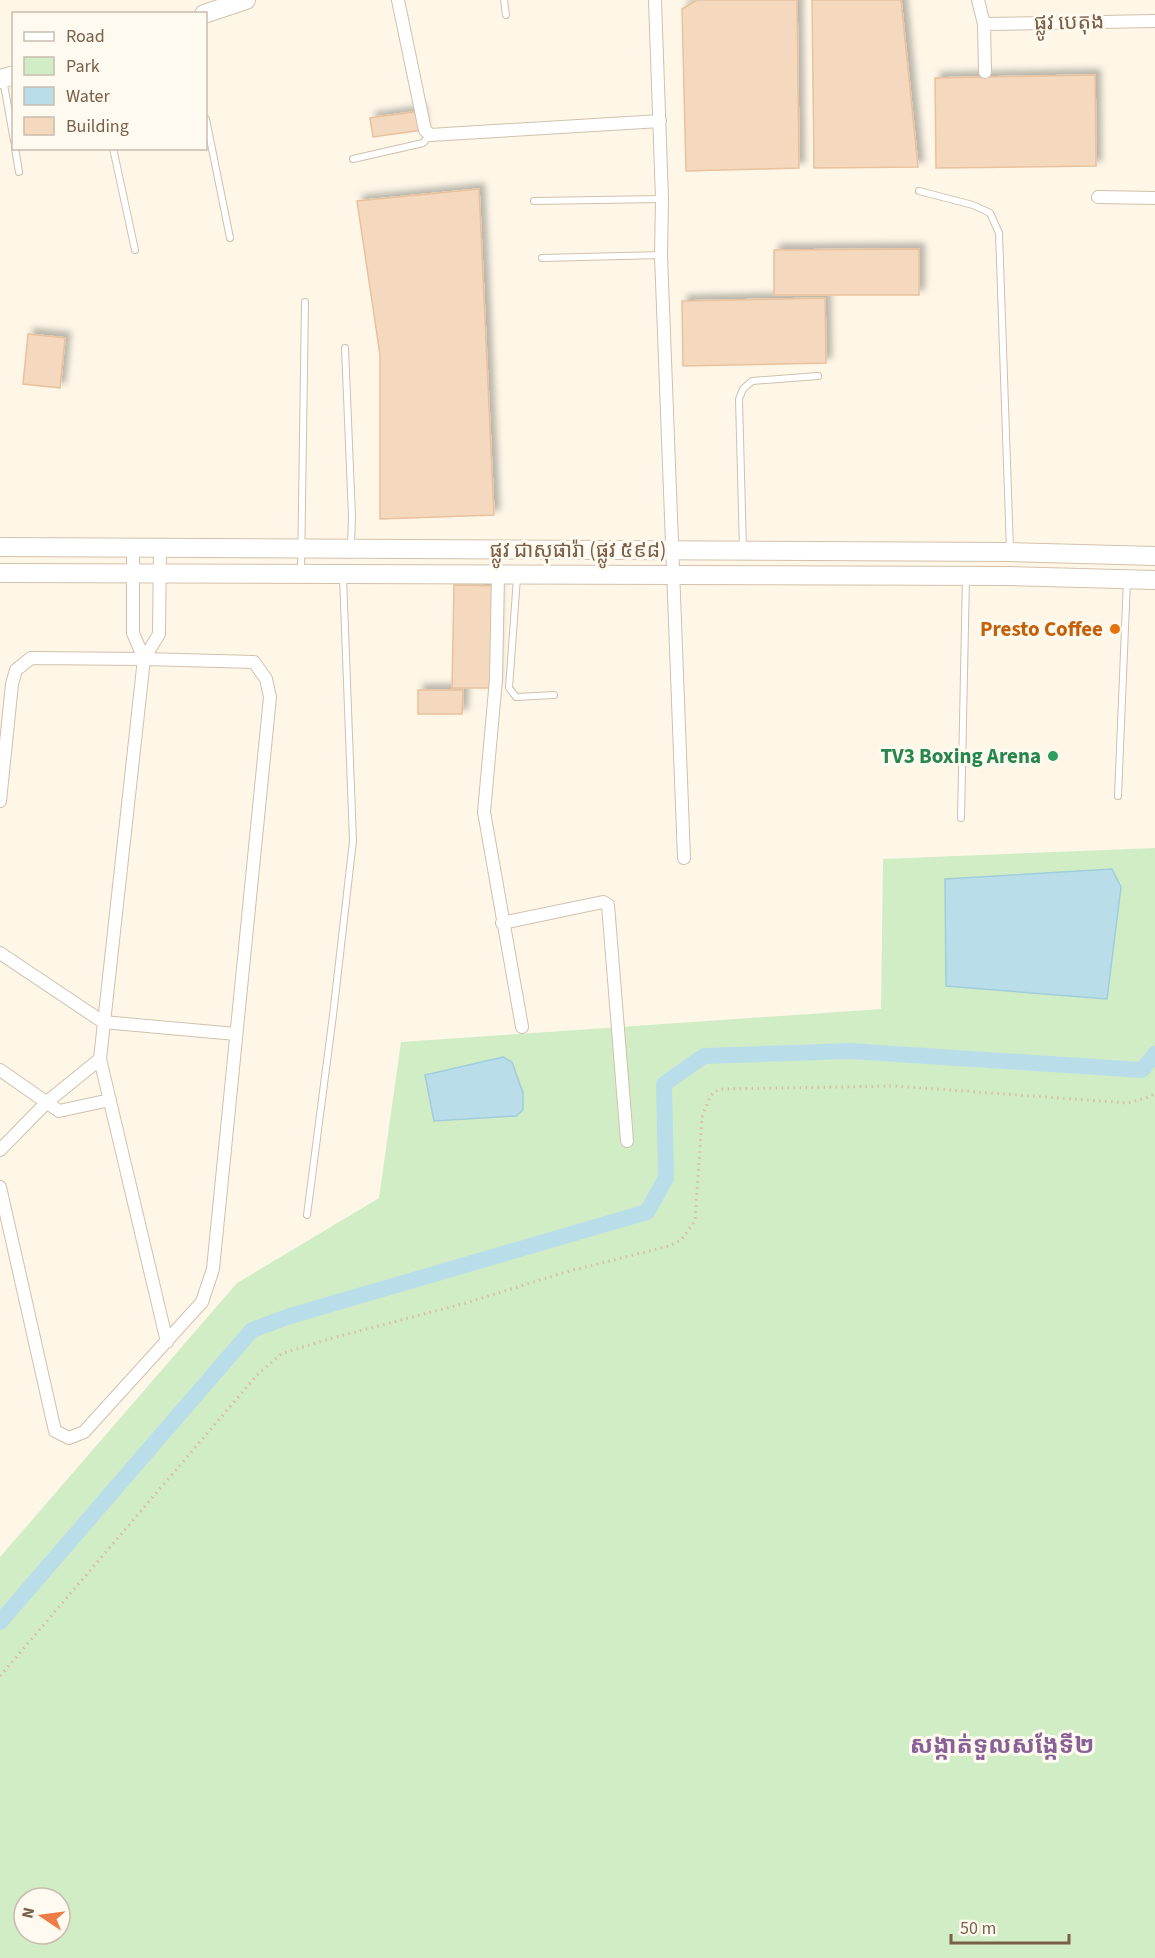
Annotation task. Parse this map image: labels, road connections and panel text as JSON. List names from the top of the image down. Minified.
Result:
{"streets":{"main road":["ផ្លូវ ជាសុផារ៉ា (ផ្លូវ ៥៩៨)"],"street":["ផ្លូវ បេតុង"]},"districts":["សង្កាត់ទួលសង្កែទី២"],"places":["Presto Coffee","TV3 Boxing Arena"],"legend":["Road","Park","Water","Building"],"scale_bar":"50 m","north":"left"}
